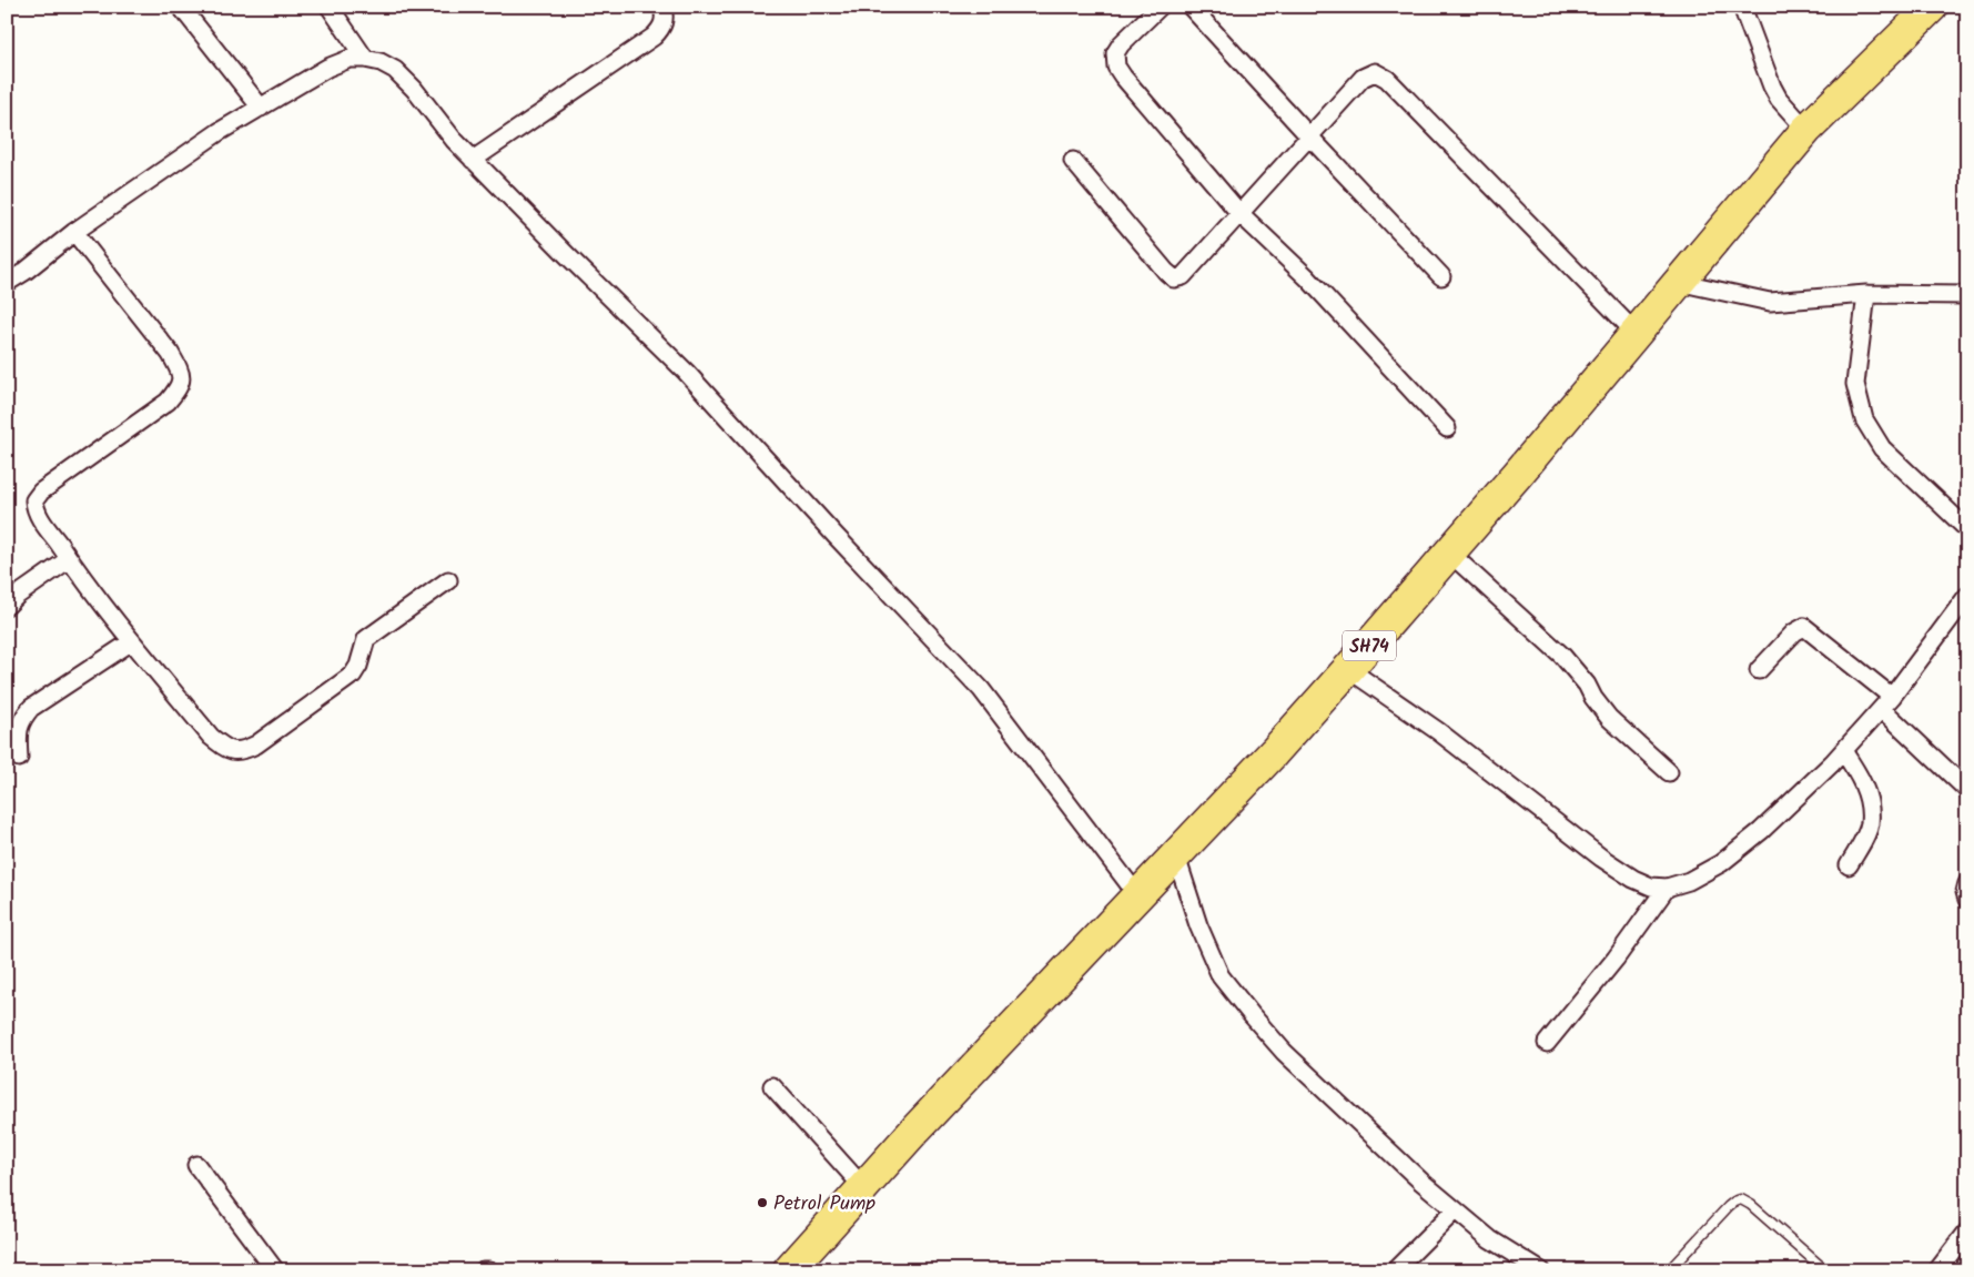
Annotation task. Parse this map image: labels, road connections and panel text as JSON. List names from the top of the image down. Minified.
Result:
{"streets":{"highway":["SH74"]},"places":["Petrol Pump"]}
